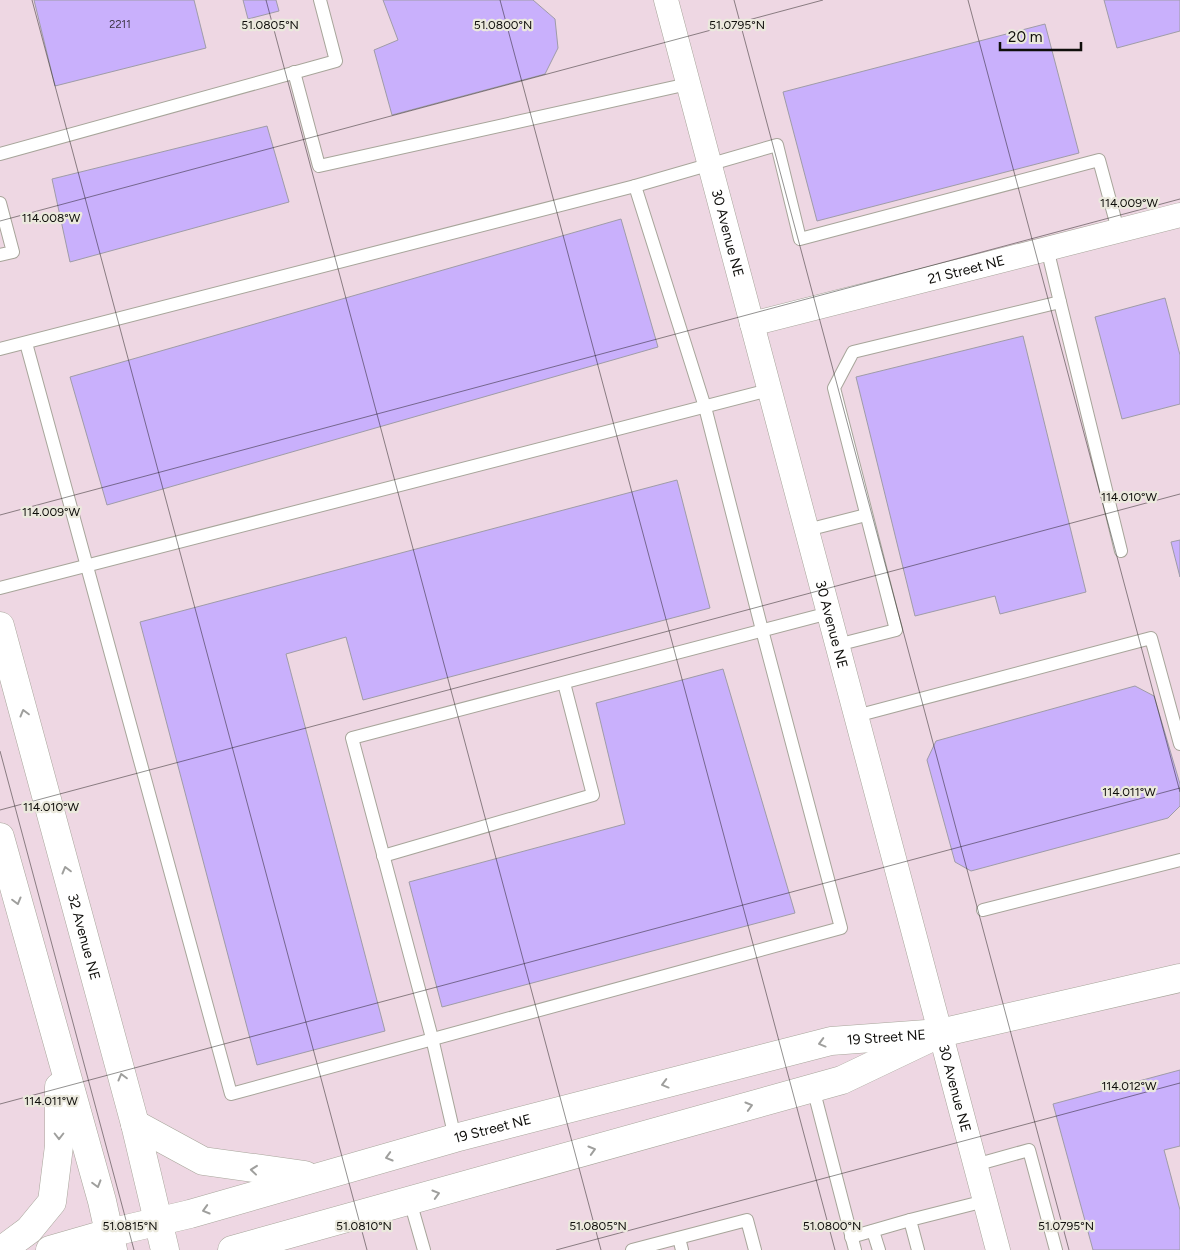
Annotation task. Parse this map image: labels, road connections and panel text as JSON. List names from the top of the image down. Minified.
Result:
{"streets":{"street":["30 Avenue NE","21 Street NE","32 Avenue NE","19 Street NE"]},"crossings":[["30 Avenue NE","21 Street NE"],["30 Avenue NE","19 Street NE"],["32 Avenue NE","19 Street NE"]],"house_numbers":["2211"],"scale_bar":"20 m","coordinates":["51.0805°N","51.0800°N","51.0795°N","114.009°W","114.008°W","114.010°W","114.011°W","114.012°W","51.0815°N","51.0810°N"]}
